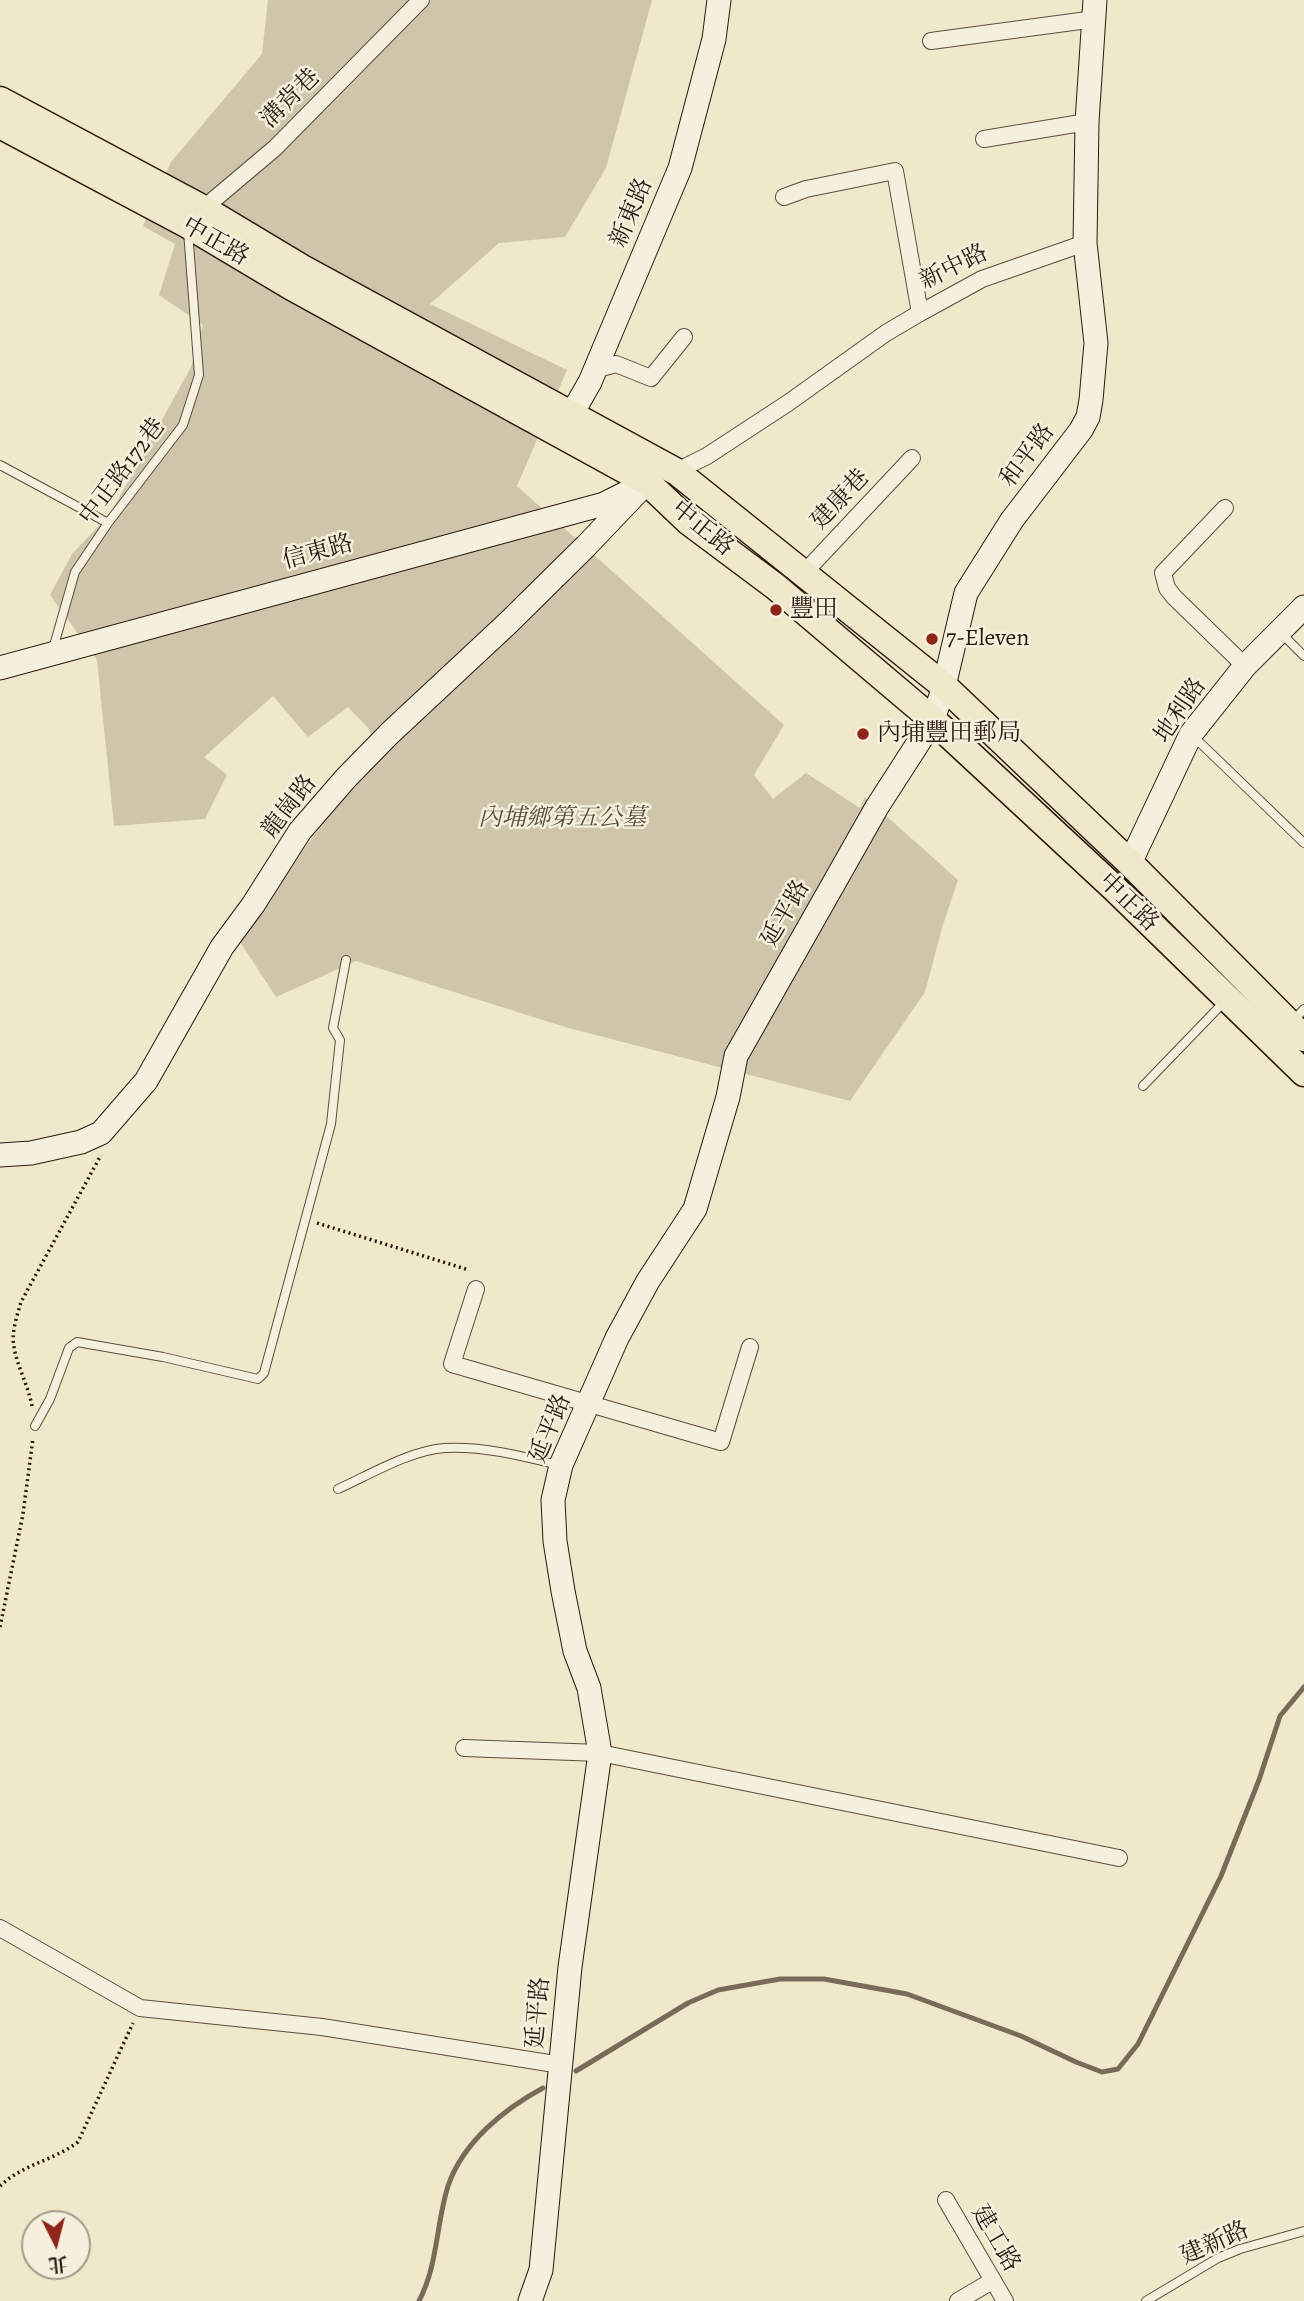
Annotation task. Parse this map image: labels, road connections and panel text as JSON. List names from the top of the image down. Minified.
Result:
{"streets":{"main road":["中正路"],"street":["溝背巷","新東路","新中路","和平路","建康巷","信東路","地利路","龍崗路","延平路","建工路"],"lane":["中正路172巷","建新路"]},"crossings":[["溝背巷","中正路"],["溝背巷","中正路172巷"],["新東路","中正路"],["中正路","新中路"],["中正路","和平路"],["中正路","中正路172巷"],["中正路","建康巷"],["中正路","信東路"],["中正路","地利路"],["中正路","龍崗路"],["中正路","延平路"],["新中路","和平路"],["新中路","信東路"],["新中路","龍崗路"],["和平路","延平路"],["中正路172巷","信東路"],["信東路","龍崗路"]],"parks":["內埔鄉第五公墓"],"places":["豐田","7-Eleven","內埔豐田郵局"],"north":"bottom"}
